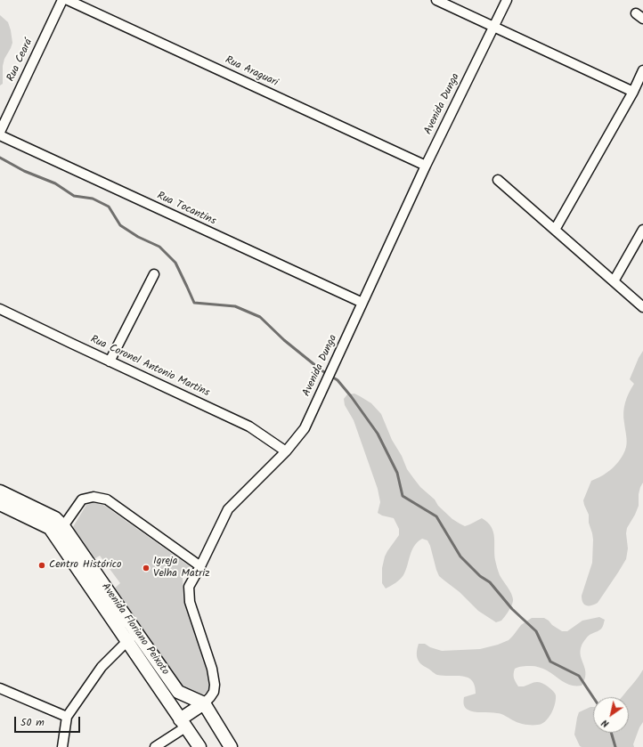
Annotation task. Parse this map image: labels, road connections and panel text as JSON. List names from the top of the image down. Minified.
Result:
{"streets":{"street":["Rua Ceará","Rua Araguari","Avenida Dunga","Rua Tocantins","Rua Coronel Antonio Martins","Avenida Floriano Peixoto"]},"crossings":[["Rua Araguari","Avenida Dunga"],["Avenida Dunga","Rua Tocantins"],["Avenida Dunga","Rua Coronel Antonio Martins"],["Avenida Dunga","Avenida Floriano Peixoto"]],"places":["Centro Histórico","Igreja Velha Matriz"],"scale_bar":"50 m","north":"bottom left"}
